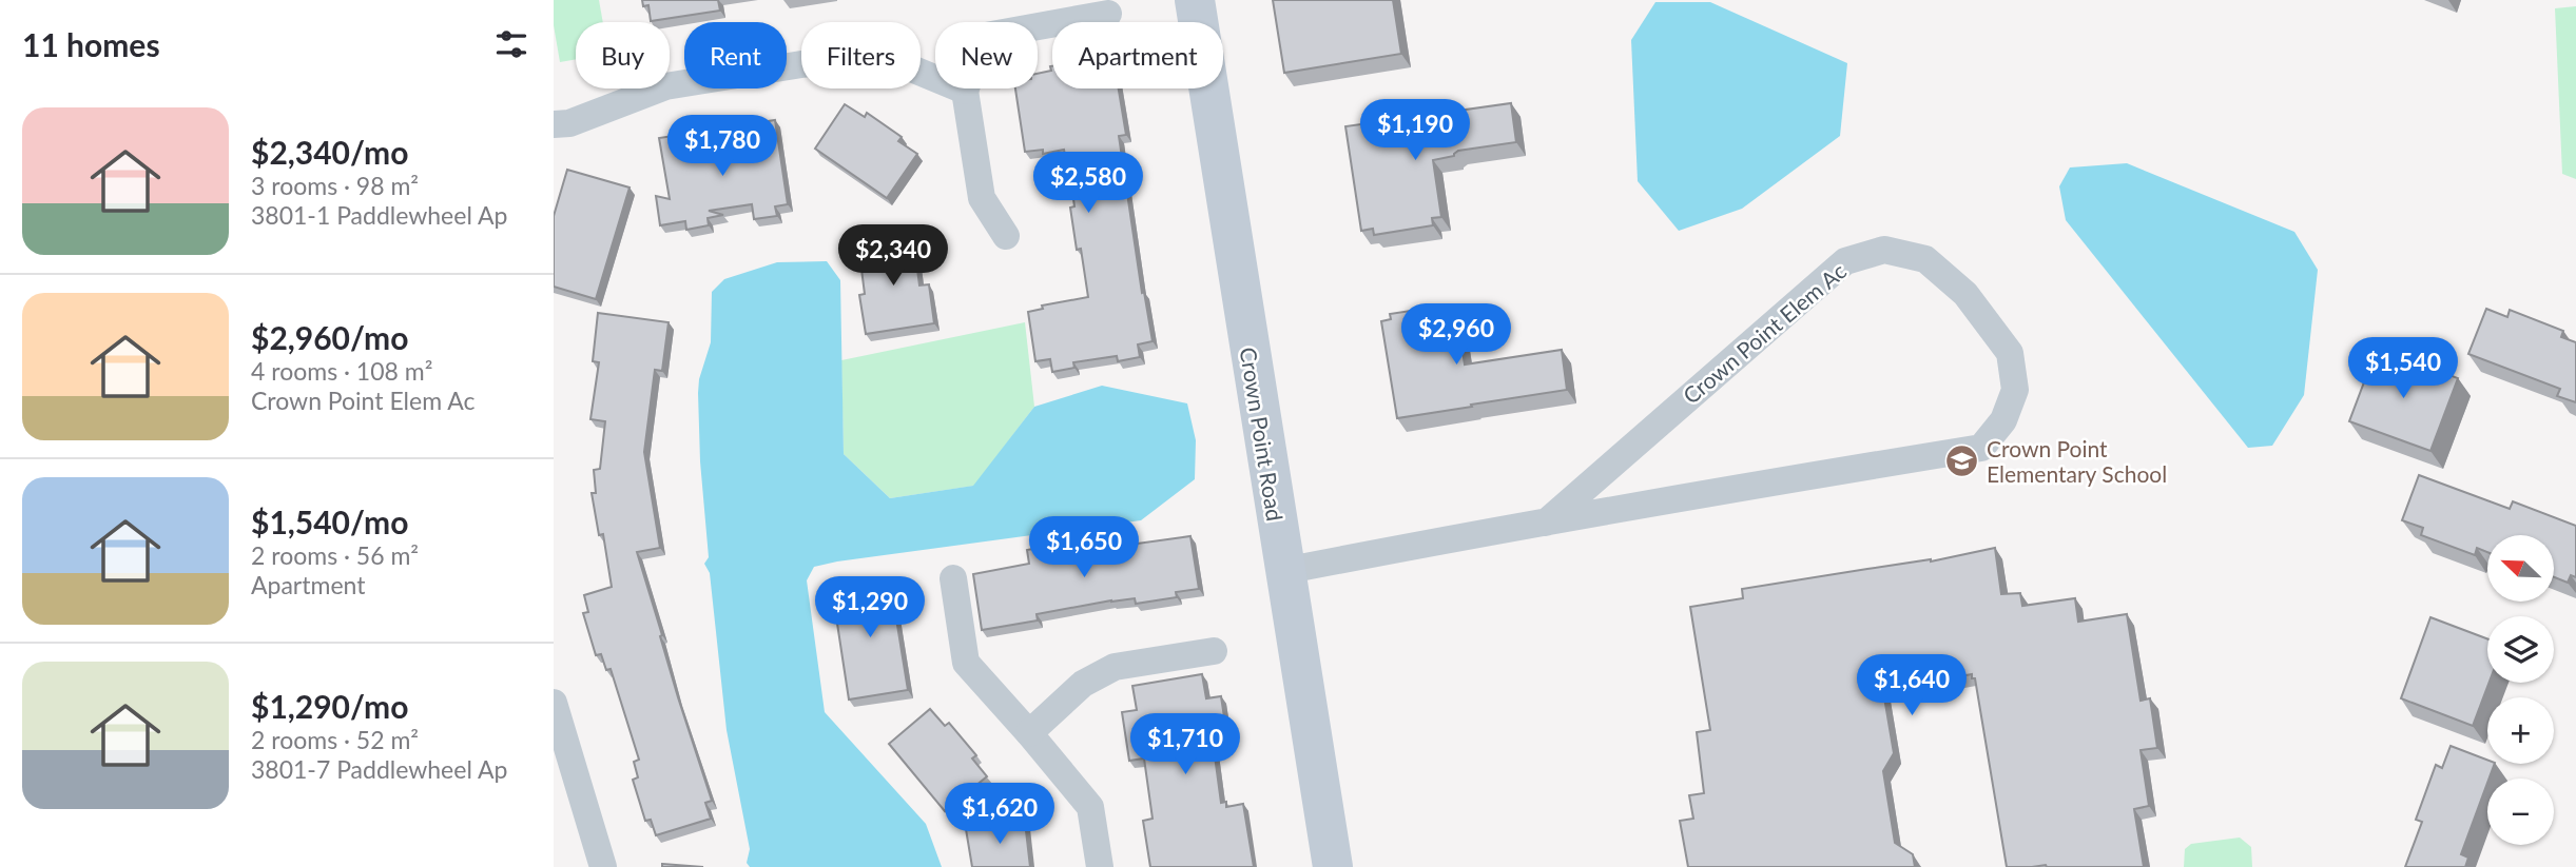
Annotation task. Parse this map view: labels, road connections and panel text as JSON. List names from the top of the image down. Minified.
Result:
{"streets":{"street":["Crown Point Elem Ac","Crown Point Road"]},"crossings":[["Crown Point Elem Ac","Crown Point Road"]],"places":{"school or university":["Crown Point Elementary School"]},"north":"top left","page":{"heading":"11 homes","chip":["Buy","Rent","Filters","New","Apartment"],"list":[{"name":"$2,340/mo","note":"3 rooms · 98 m² · 3801-1 Paddlewheel Ap"},{"name":"$2,960/mo","note":"4 rooms · 108 m² · Crown Point Elem Ac"},{"name":"$1,540/mo","note":"2 rooms · 56 m² · Apartment"},{"name":"$1,290/mo","note":"2 rooms · 52 m² · 3801-7 Paddlewheel Ap"}],"price":["$1,190","$1,780","$2,580","$2,340","$2,960","$1,540","$1,650","$1,290","$1,640","$1,710","$1,620"],"map_buttons":["+","−"]}}
